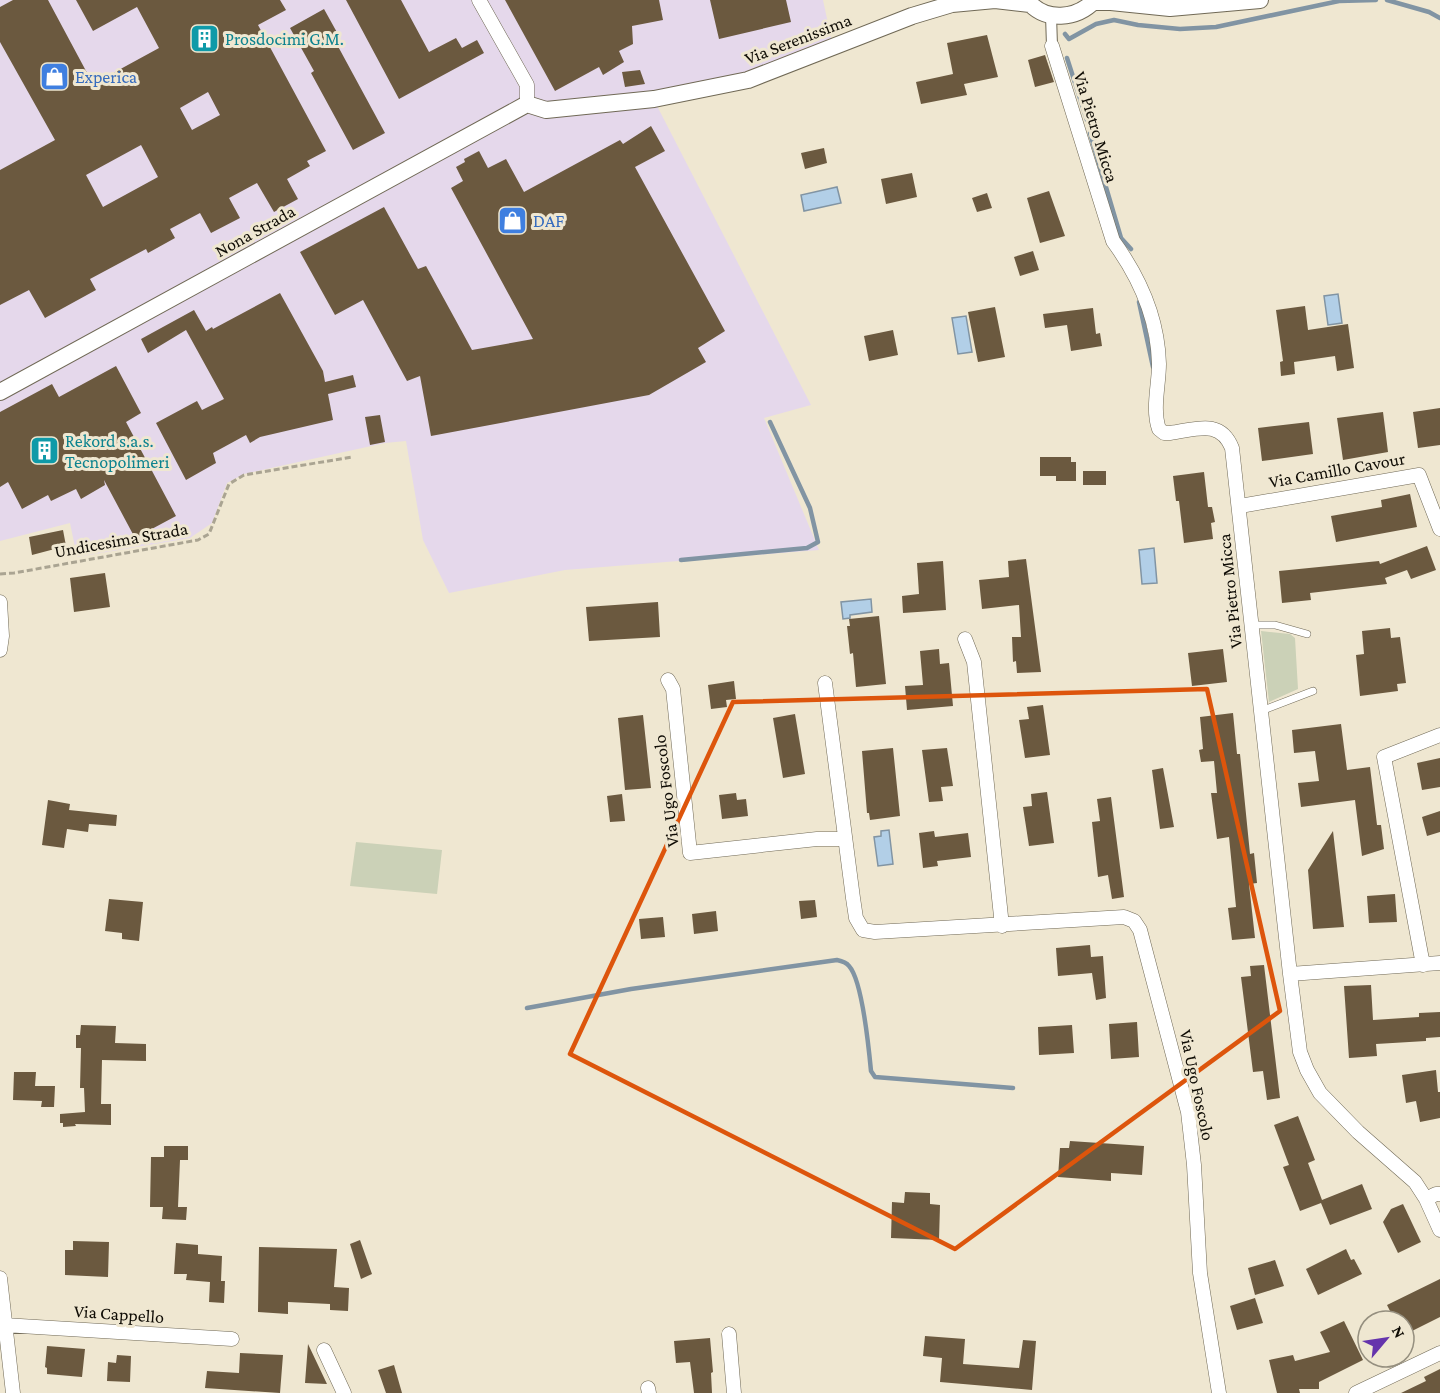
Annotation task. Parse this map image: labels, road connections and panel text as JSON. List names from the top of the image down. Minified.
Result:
{"streets":{"street":["Via Serenissima","Via Pietro Micca","Nona Strada","Via Camillo Cavour","Via Ugo Foscolo","Via Cappello"],"path":["Undicesima Strada"]},"crossings":[["Via Serenissima","Via Pietro Micca"],["Via Serenissima","Nona Strada"],["Via Pietro Micca","Via Camillo Cavour"]],"places":{"building":["Prosdocimi G.M.","Rekord s.a.s. Tecnopolimeri"],"shop":["Experica","DAF"]},"north":"top right"}
